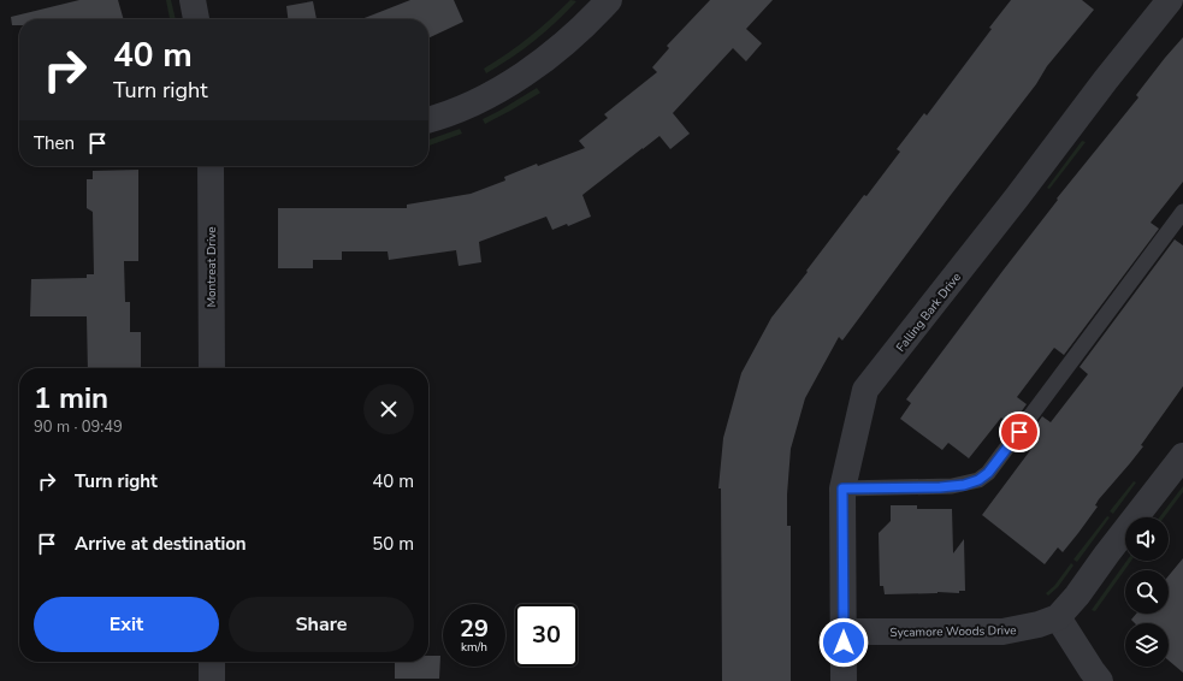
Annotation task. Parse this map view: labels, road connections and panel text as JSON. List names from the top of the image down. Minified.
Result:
{"streets":{"street":["Montreat Drive","Falling Bark Drive","Sycamore Woods Drive"]},"crossings":[["Falling Bark Drive","Sycamore Woods Drive"]],"page":{"turn":["40 m","Turn right"],"then":"Then","heading":["1 min","90 m · 09:49"],"list":[{"name":"Turn right","value":"40 m"},{"name":"Arrive at destination","value":"50 m"}],"buttons":["Exit","Share"],"speed":"29 km/h","limit":"30"}}
